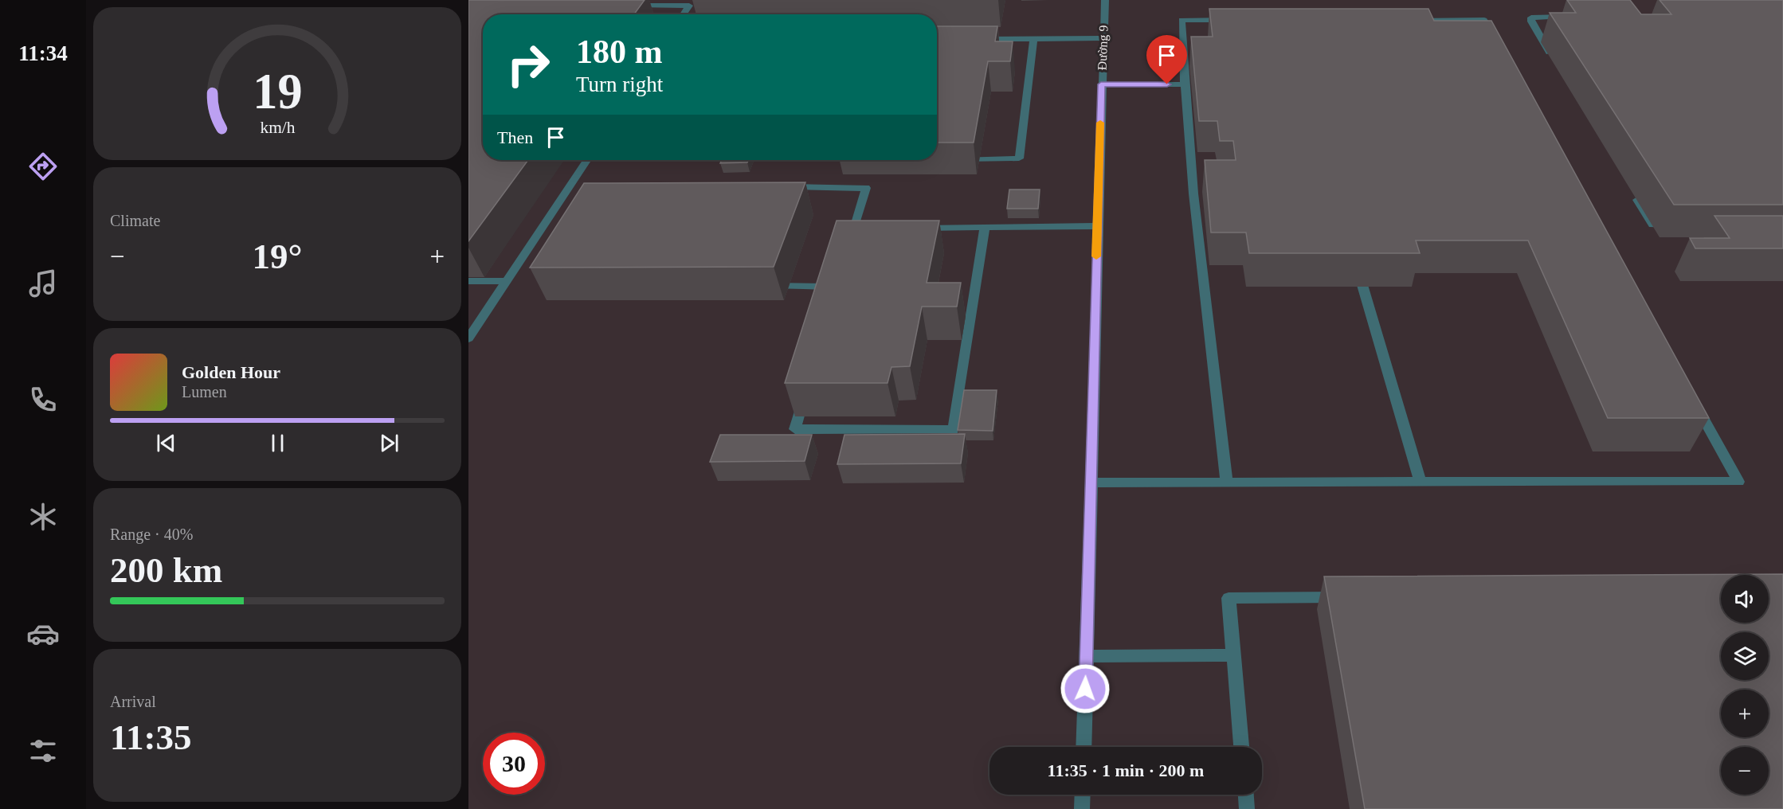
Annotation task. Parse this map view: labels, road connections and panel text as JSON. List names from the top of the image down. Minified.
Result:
{"streets":{"street":["Đường 9"]},"page":{"tabs":"11:34","turn":["180 m","Turn right"],"then":"Then","tile":["Climate",["Range · 40%","200 km"],["Arrival","11:35"]],"heat":["−","19°","+"],"song":["Golden Hour","Lumen"],"map_buttons":["+","−"],"limit":"30","trip":"11:35 · 1 min · 200 m","gauge":["19","km/h"]}}
